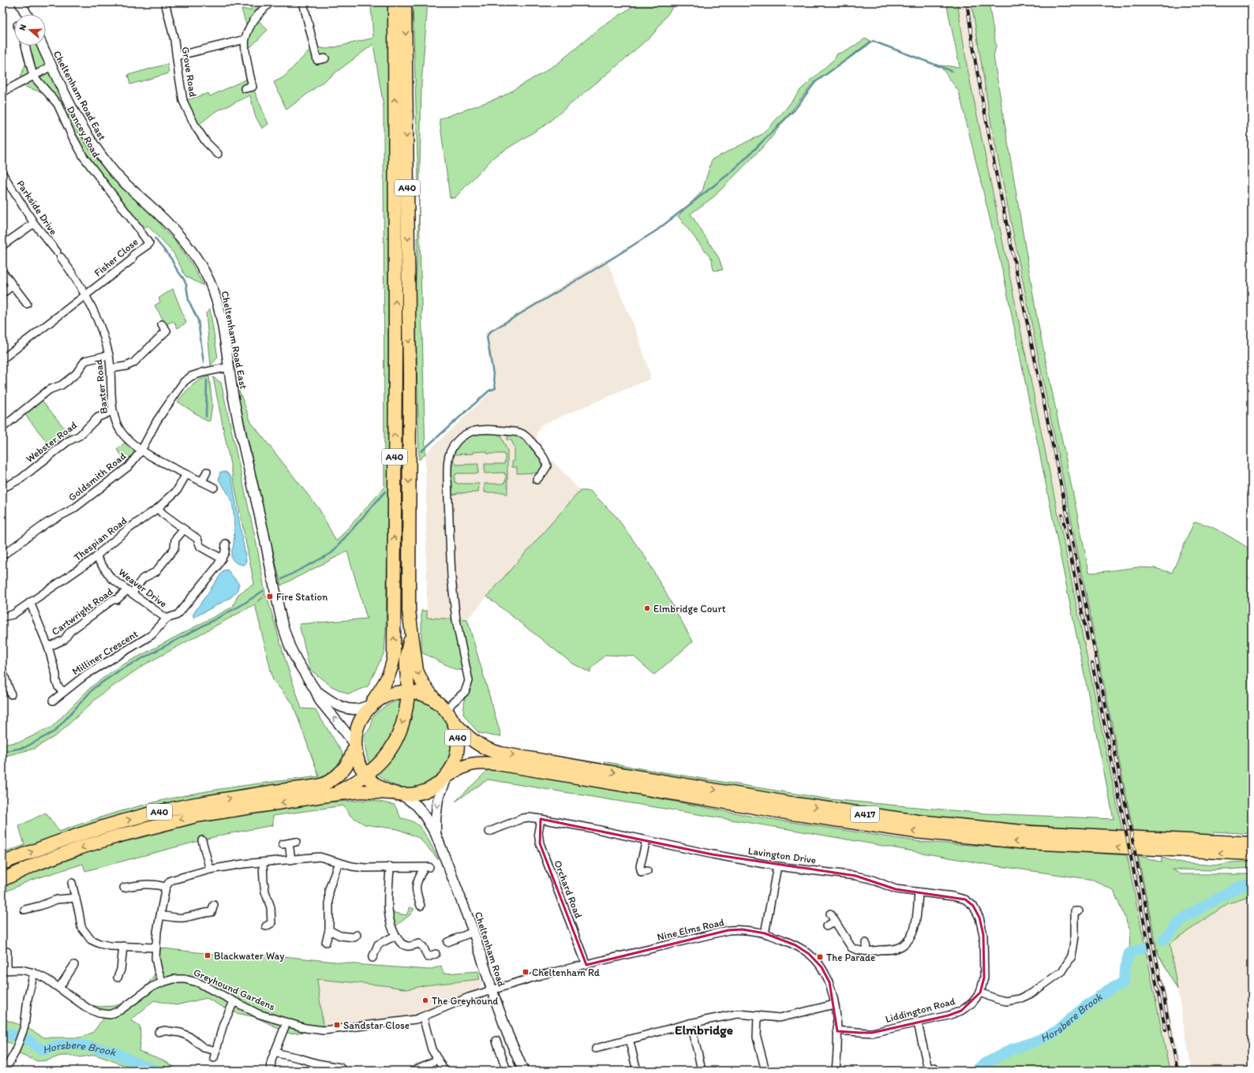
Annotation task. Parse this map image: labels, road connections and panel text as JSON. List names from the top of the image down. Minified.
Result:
{"streets":{"highway":["A40","A417"],"main road":["Cheltenham Road East","Cheltenham Road"],"street":["Grove Road","Dancey Road","Parkside Drive","Fisher Close","Baxter Road","Webster Road","Goldsmith Road","Thespian Road","Weaver Drive","Cartwright Road","Milliner Crescent","Lavington Drive","Orchard Road","Nine Elms Road","Greyhound Gardens","Liddington Road"]},"crossings":[["Cheltenham Road East","A40"],["Cheltenham Road East","Goldsmith Road"],["Dancey Road","Fisher Close"],["A40","A417"],["A40","Cheltenham Road"],["Parkside Drive","Fisher Close"],["Parkside Drive","Baxter Road"],["Fisher Close","Baxter Road"],["Baxter Road","Webster Road"],["Baxter Road","Goldsmith Road"],["Thespian Road","Weaver Drive"],["Thespian Road","Milliner Crescent"],["Weaver Drive","Cartwright Road"],["Weaver Drive","Milliner Crescent"],["Cartwright Road","Milliner Crescent"],["A417","Cheltenham Road"],["Lavington Drive","Orchard Road"],["Lavington Drive","Liddington Road"],["Orchard Road","Nine Elms Road"],["Nine Elms Road","Cheltenham Road"],["Nine Elms Road","Greyhound Gardens"],["Nine Elms Road","Liddington Road"],["Cheltenham Road","Greyhound Gardens"]],"districts":["Elmbridge"],"water":["Horsbere Brook"],"places":{"transit":["Fire Station","Blackwater Way","The Parade","Cheltenham Rd","Sandstar Close"],"other":["Elmbridge Court","The Greyhound"]},"north":"left"}
